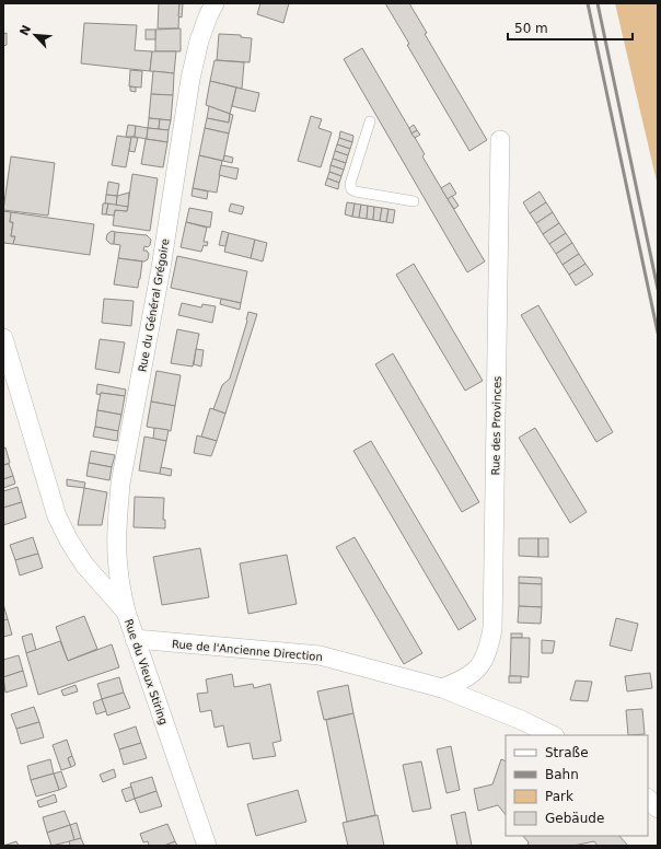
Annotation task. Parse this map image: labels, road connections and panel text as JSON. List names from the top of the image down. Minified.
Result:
{"streets":{"street":["Rue du Général Grégoire","Rue des Provinces","Rue de l'Ancienne Direction","Rue du Vieux Stiring"]},"crossings":[["Rue du Général Grégoire","Rue du Vieux Stiring"],["Rue des Provinces","Rue de l'Ancienne Direction"],["Rue de l'Ancienne Direction","Rue du Vieux Stiring"]],"legend":["Straße","Bahn","Park","Gebäude"],"scale_bar":"50 m","north":"top left"}
